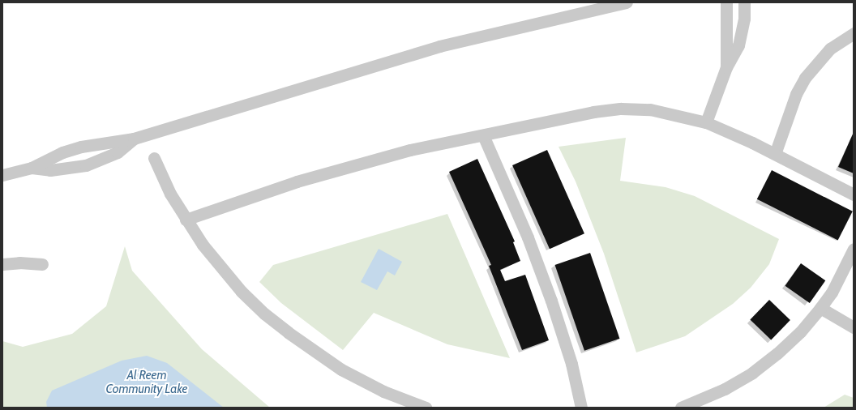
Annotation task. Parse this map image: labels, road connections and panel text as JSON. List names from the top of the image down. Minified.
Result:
{"water":["Al Reem Community Lake"]}
